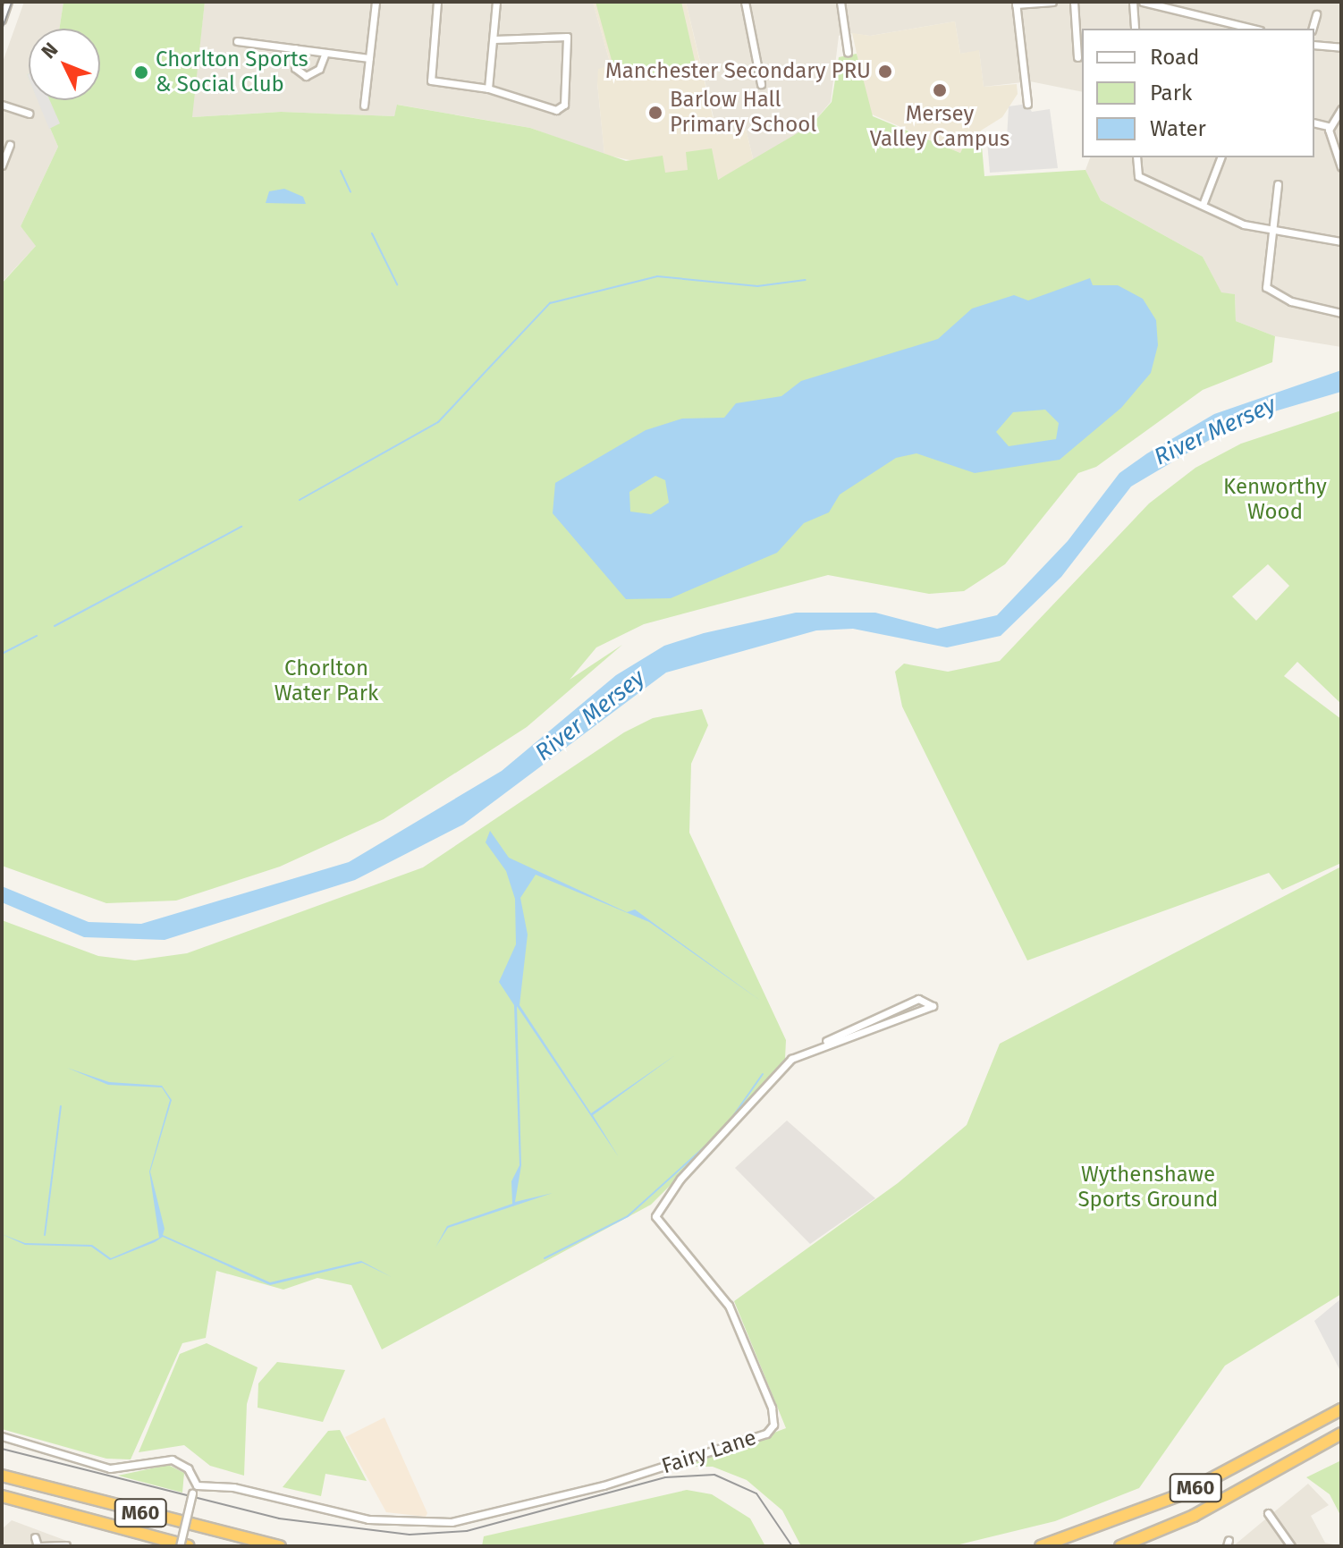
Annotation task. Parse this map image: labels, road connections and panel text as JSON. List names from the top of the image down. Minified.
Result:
{"streets":{"highway":["M60"],"street":["Fairy Lane"]},"water":["River Mersey"],"parks":["Kenworthy Wood","Chorlton Water Park","Wythenshawe Sports Ground"],"places":["Manchester Secondary PRU","Chorlton Sports & Social Club","Mersey Valley Campus","Barlow Hall Primary School"],"legend":["Road","Park","Water"],"north":"top left"}
